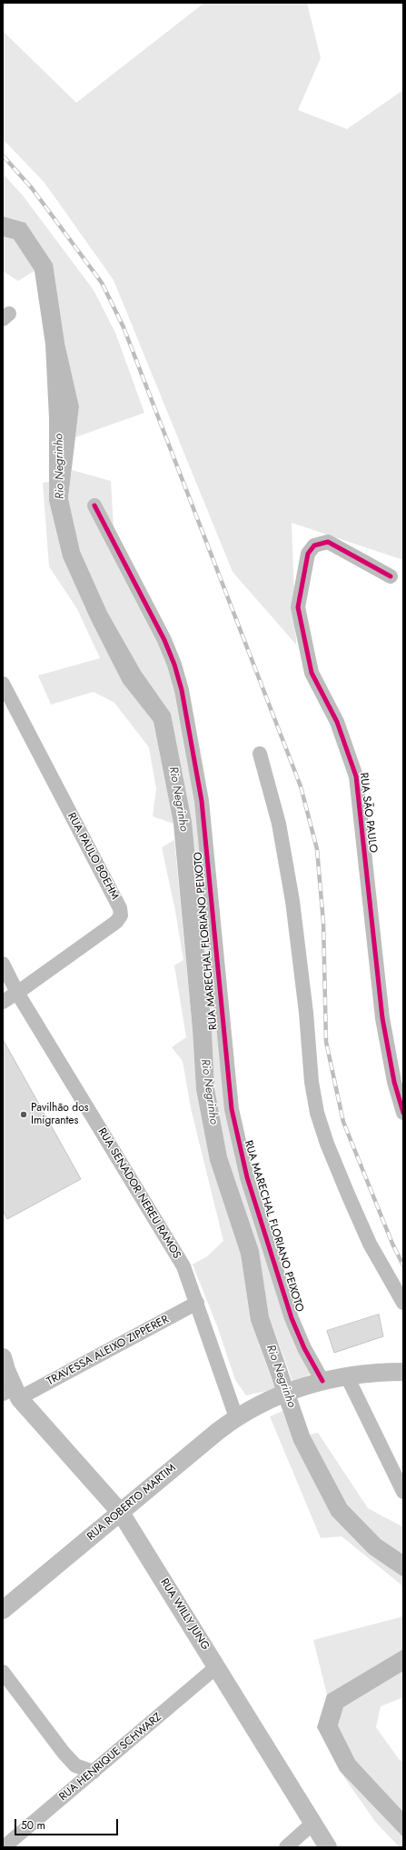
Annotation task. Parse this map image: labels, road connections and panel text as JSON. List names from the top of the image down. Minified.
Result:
{"streets":{"main road":["RUA ROBERTO MARTIM","RUA WILLY JUNG"],"street":["RUA SÃO PAULO","RUA PAULO BOEHM","RUA MARECHAL FLORIANO PEIXOTO","RUA SENADOR NEREU RAMOS","TRAVESSA ALEIXO ZIPPERER","RUA HENRIQUE SCHWARZ"]},"crossings":[["RUA PAULO BOEHM","RUA SENADOR NEREU RAMOS"],["RUA MARECHAL FLORIANO PEIXOTO","RUA ROBERTO MARTIM"],["RUA SENADOR NEREU RAMOS","TRAVESSA ALEIXO ZIPPERER"],["RUA SENADOR NEREU RAMOS","RUA ROBERTO MARTIM"],["TRAVESSA ALEIXO ZIPPERER","RUA WILLY JUNG"],["RUA ROBERTO MARTIM","RUA WILLY JUNG"],["RUA WILLY JUNG","RUA HENRIQUE SCHWARZ"]],"water":["Rio Negrinho"],"places":["Pavilhão dos Imigrantes"],"scale_bar":"50 m"}
